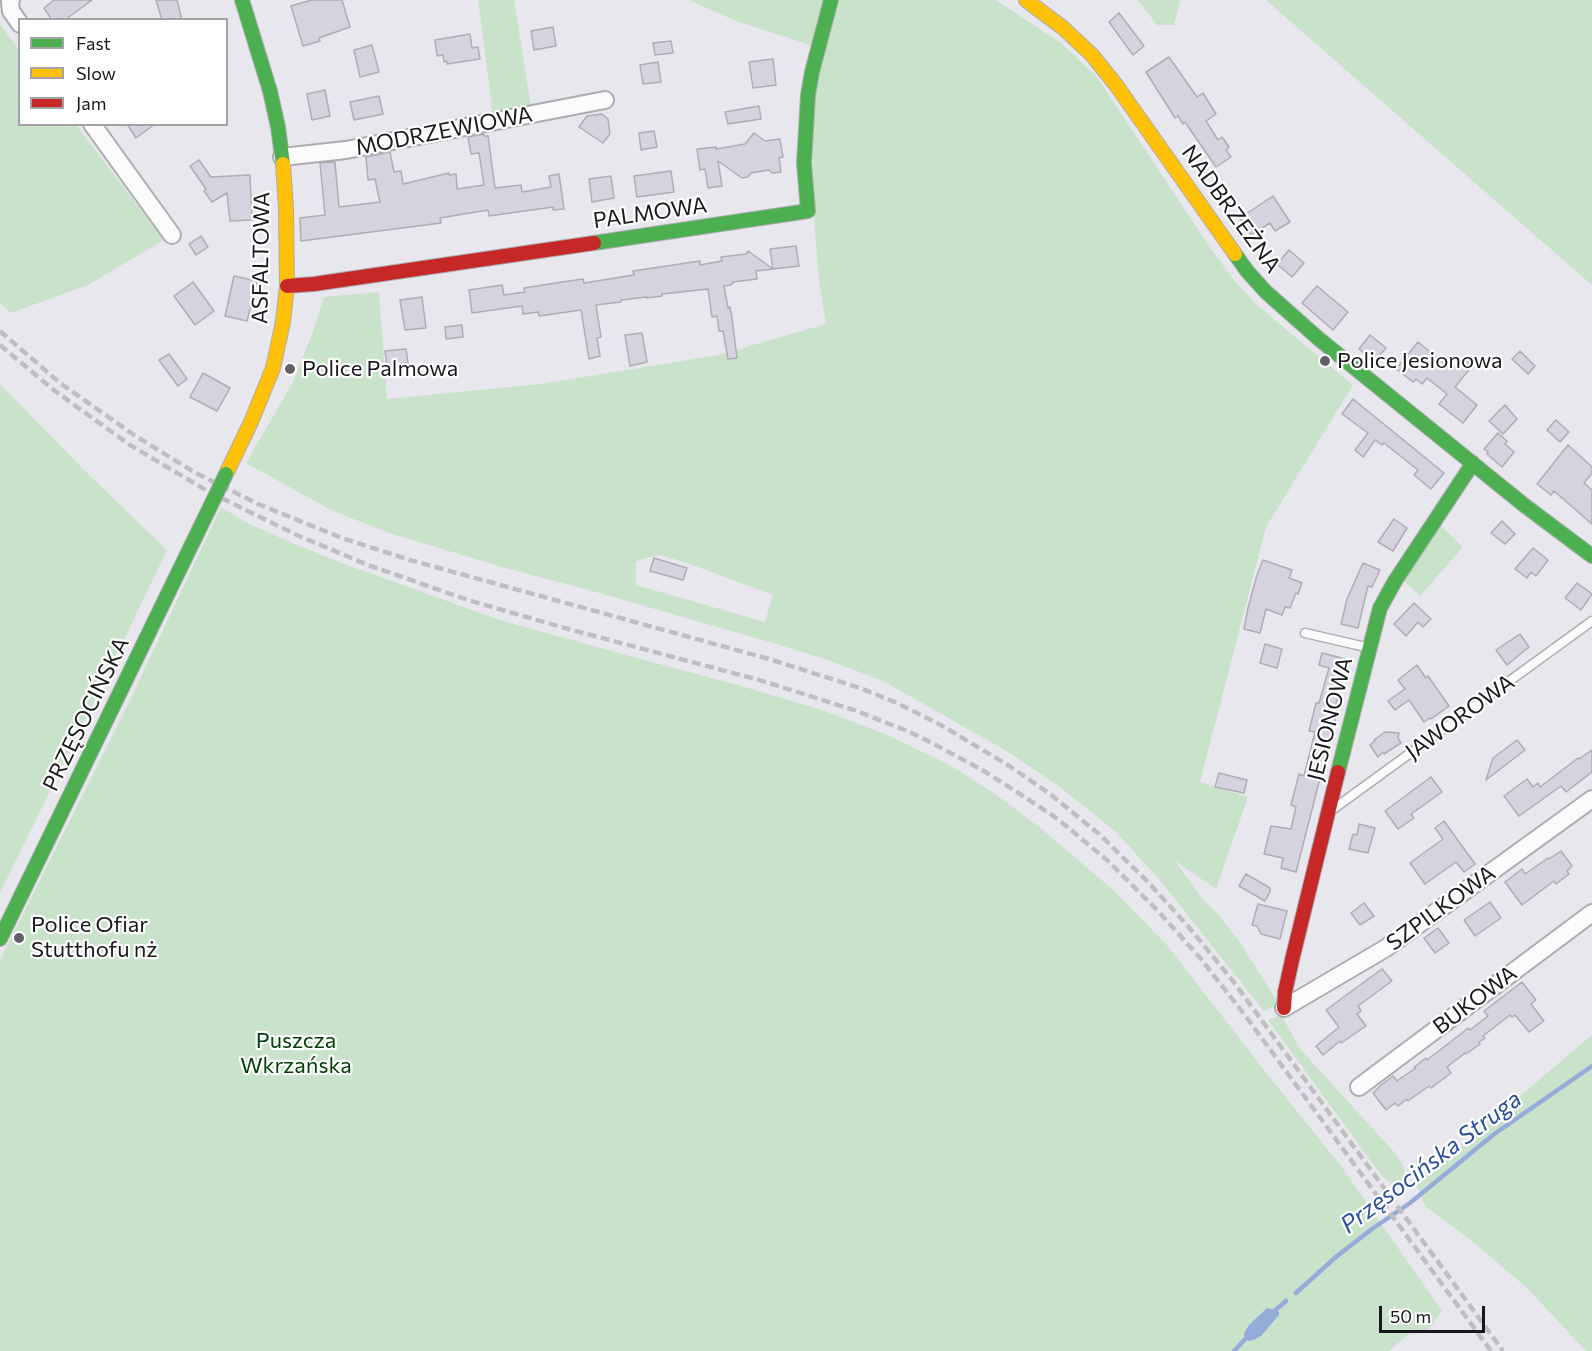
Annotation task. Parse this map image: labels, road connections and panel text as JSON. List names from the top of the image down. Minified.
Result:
{"streets":{"street":["MODRZEWIOWA","NADBRZEŻNA","PALMOWA","ASFALTOWA","PRZĘSOCIŃSKA","JESIONOWA","SZPILKOWA","BUKOWA"],"lane":["JAWOROWA"]},"crossings":[["MODRZEWIOWA","ASFALTOWA"],["NADBRZEŻNA","JESIONOWA"],["PALMOWA","ASFALTOWA"],["ASFALTOWA","PRZĘSOCIŃSKA"],["JAWOROWA","JESIONOWA"],["JESIONOWA","SZPILKOWA"]],"water":["Przęsocińska Struga"],"parks":["Puszcza Wkrzańska"],"places":["Police Jesionowa","Police Palmowa","Police Ofiar Stutthofu nż"],"legend":["Fast","Slow","Jam"],"scale_bar":"50 m"}
